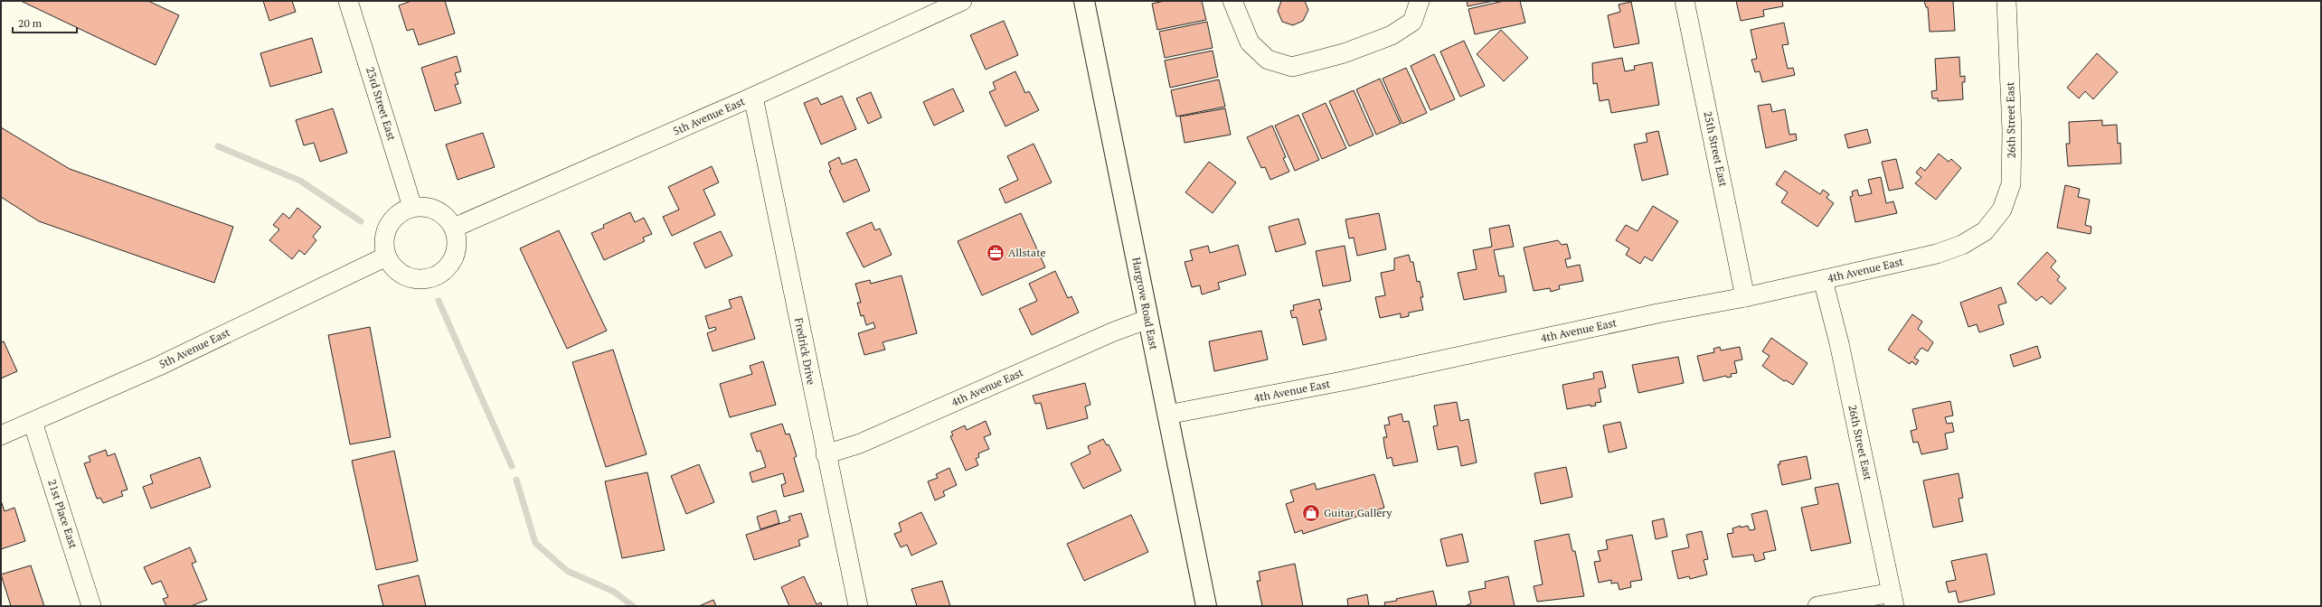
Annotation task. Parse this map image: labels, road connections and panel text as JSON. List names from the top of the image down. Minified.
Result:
{"streets":{"main road":["Hargrove Road East"],"street":["23rd Street East","5th Avenue East","26th Street East","25th Street East","4th Avenue East","Fredrick Drive","21st Place East"]},"crossings":[["23rd Street East","5th Avenue East"],["5th Avenue East","Fredrick Drive"],["5th Avenue East","21st Place East"],["26th Street East","4th Avenue East"],["25th Street East","4th Avenue East"],["4th Avenue East","Hargrove Road East"],["4th Avenue East","Fredrick Drive"]],"places":{"office":["Allstate"],"shop":["Guitar Gallery"]},"scale_bar":"20 m"}
